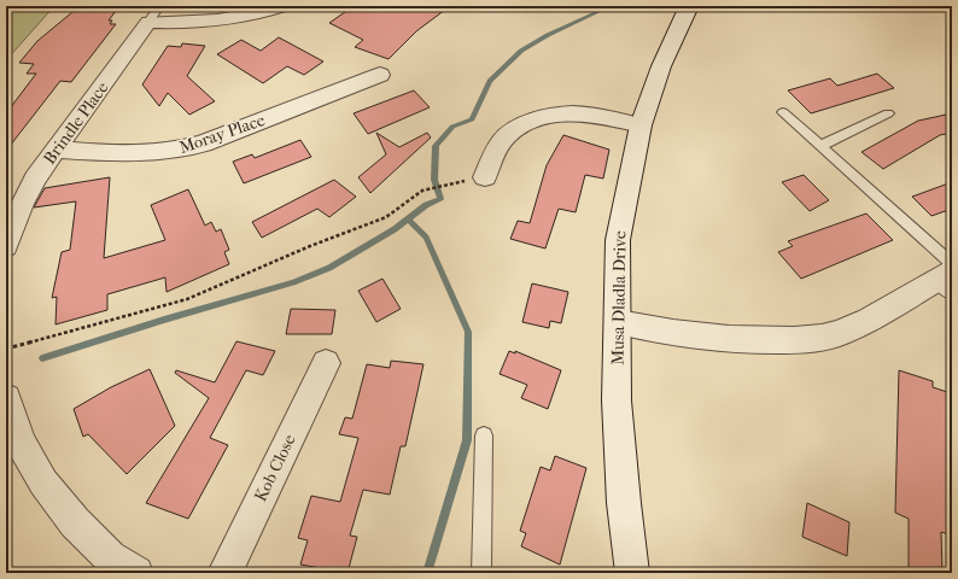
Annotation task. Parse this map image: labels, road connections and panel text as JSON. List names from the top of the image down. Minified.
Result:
{"streets":{"street":["Brindle Place","Moray Place","Musa Dladla Drive","Kob Close"]},"crossings":[["Brindle Place","Moray Place"]]}
